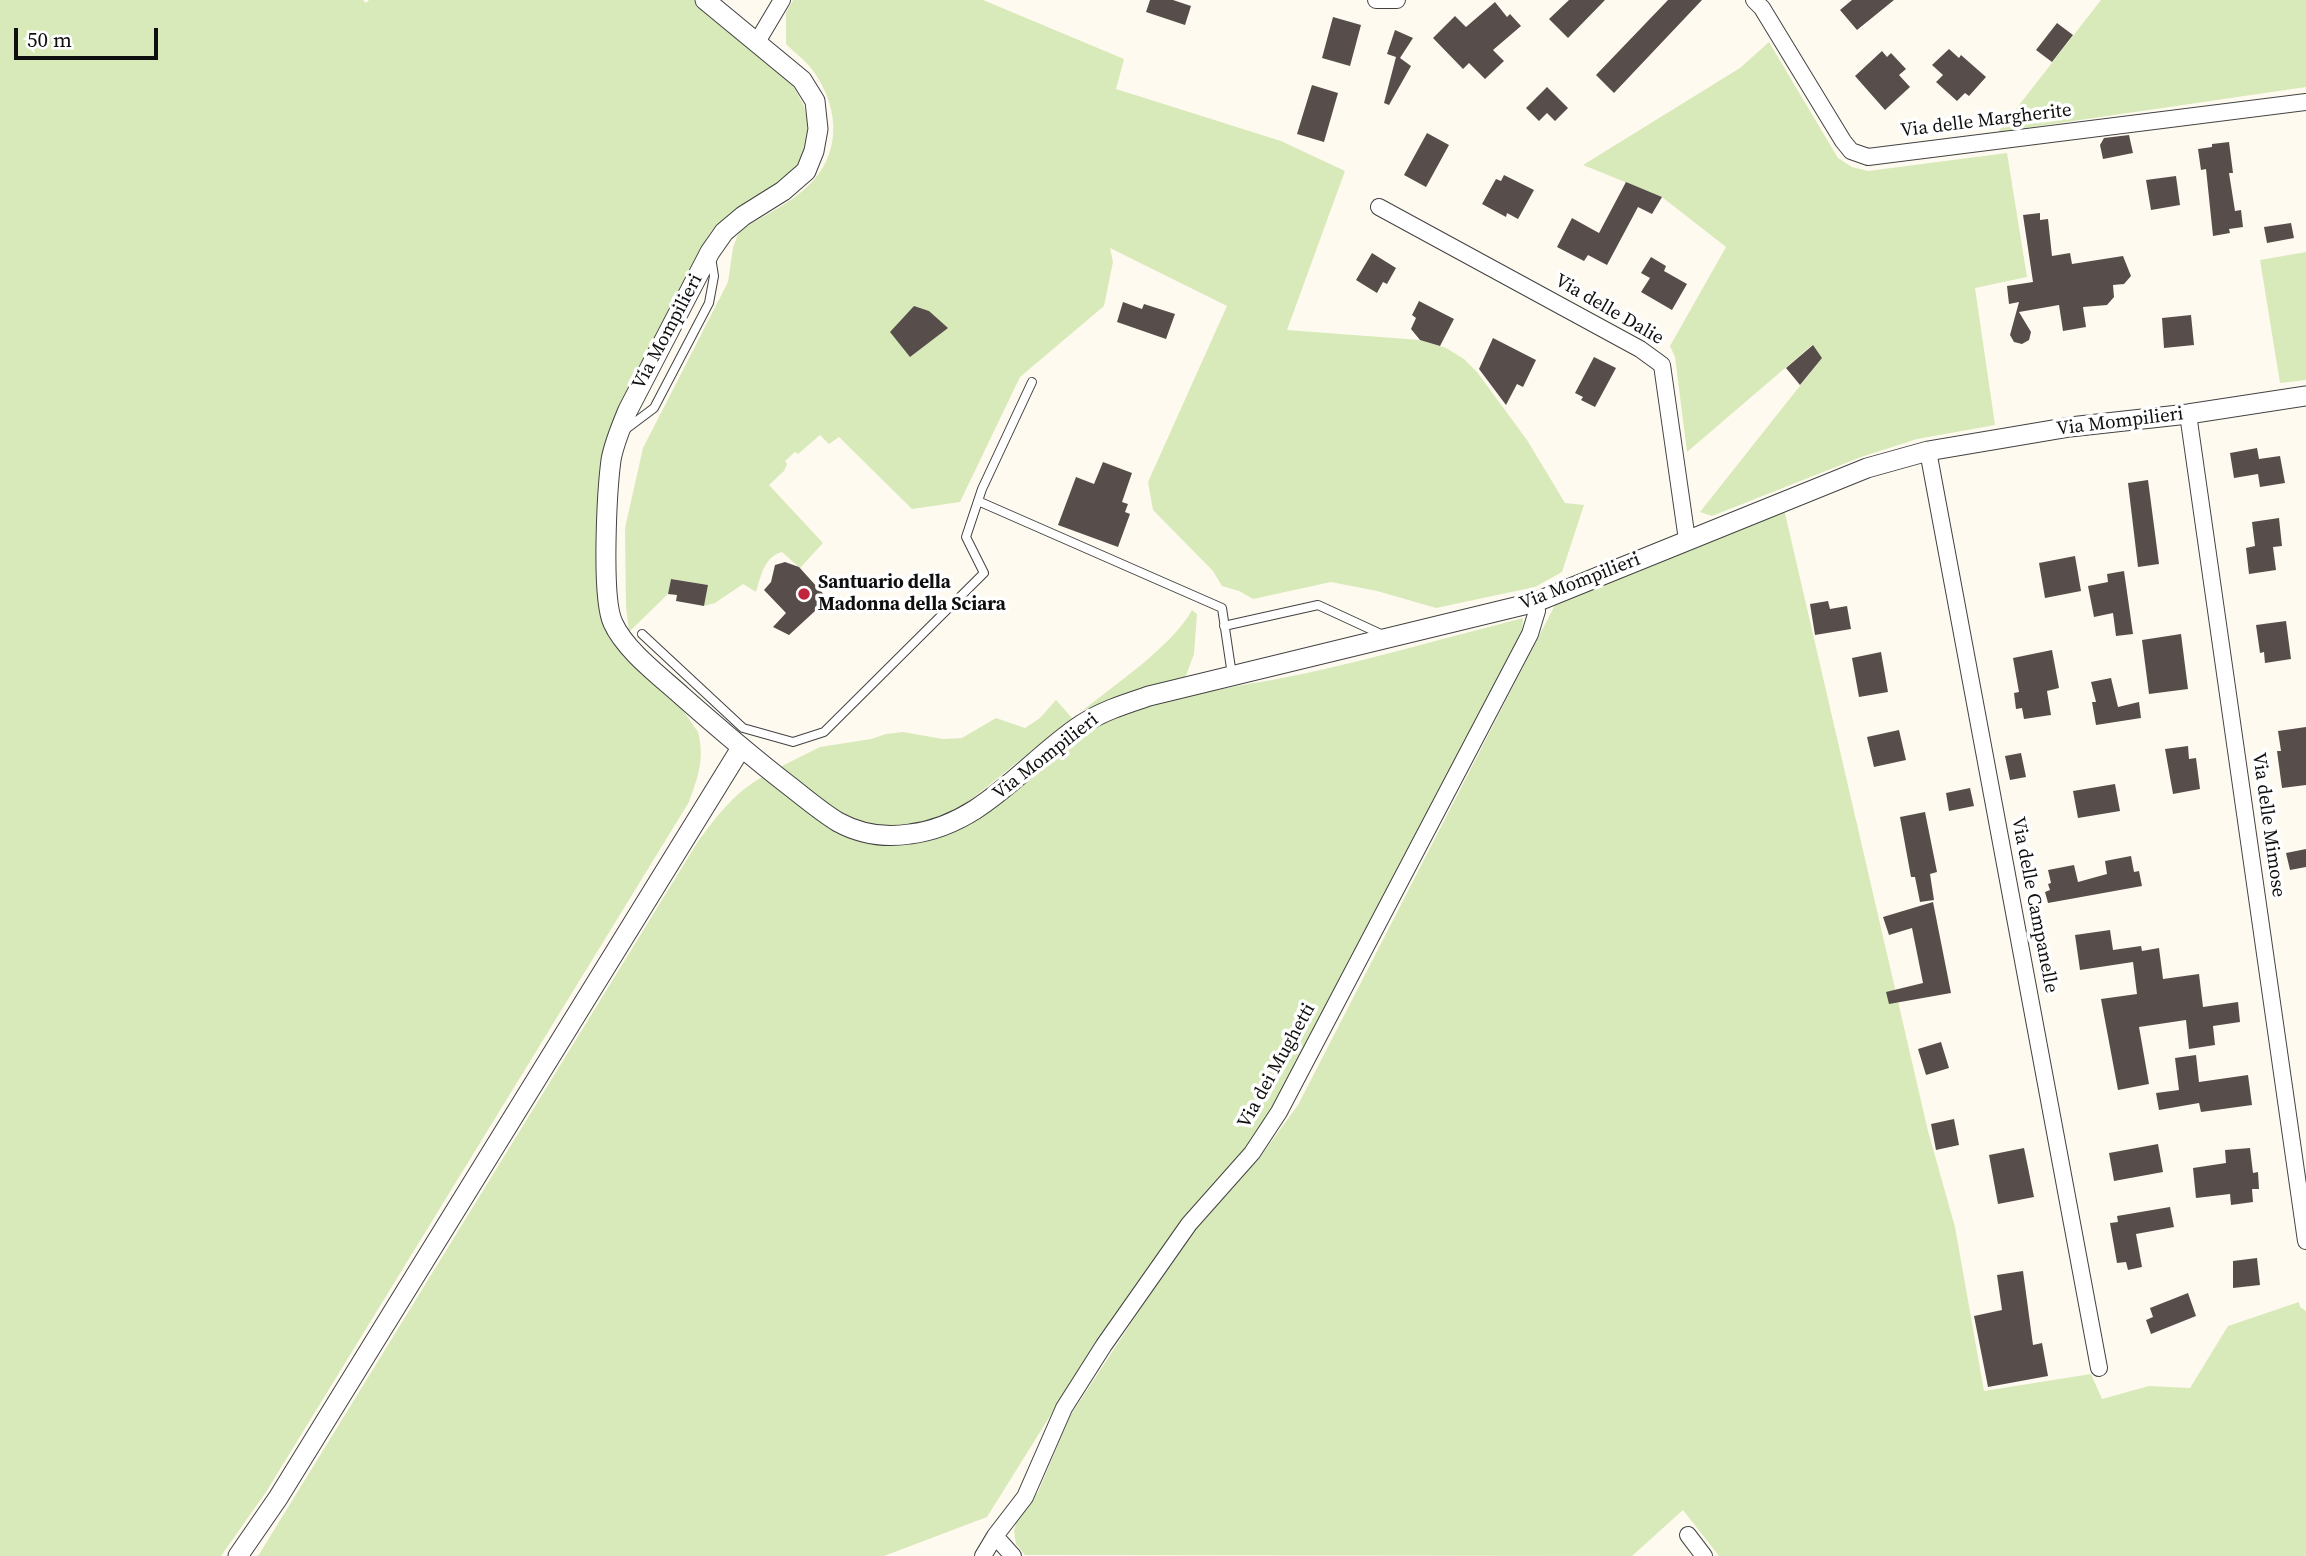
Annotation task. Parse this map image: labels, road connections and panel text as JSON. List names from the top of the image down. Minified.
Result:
{"streets":{"street":["Via delle Margherite","Via delle Dalie","Via Mompilieri","Via delle Mimose","Via delle Campanelle","Via dei Mughetti"]},"crossings":[["Via delle Dalie","Via Mompilieri"],["Via Mompilieri","Via delle Mimose"],["Via Mompilieri","Via delle Campanelle"],["Via Mompilieri","Via dei Mughetti"]],"places":["Santuario della Madonna della Sciara"],"scale_bar":"50 m"}
